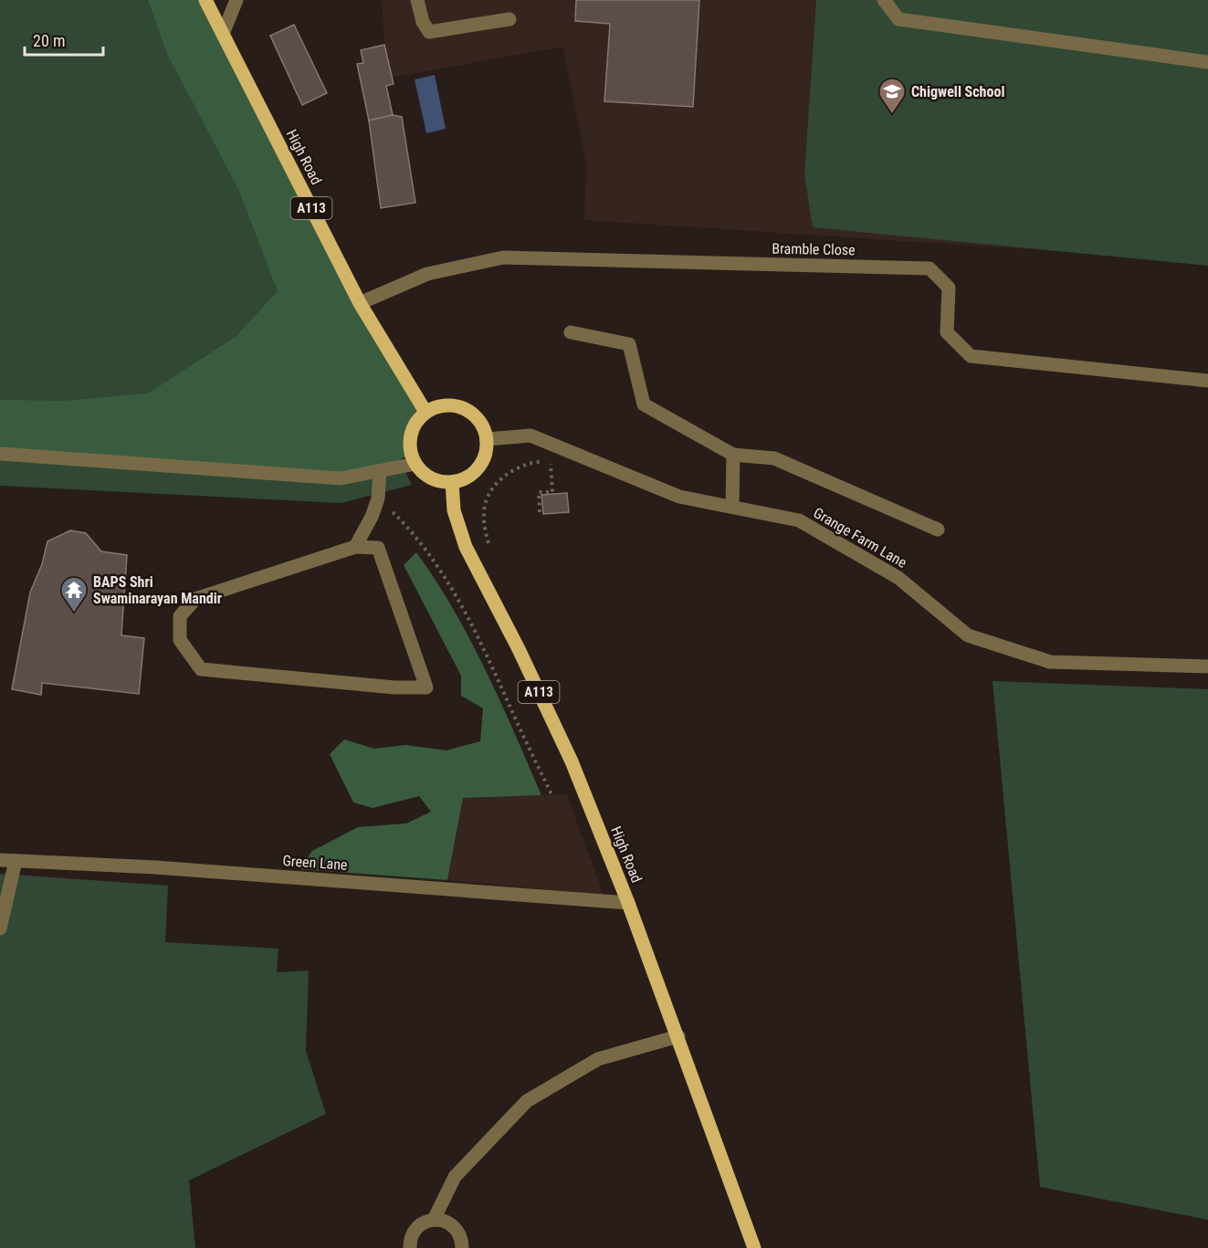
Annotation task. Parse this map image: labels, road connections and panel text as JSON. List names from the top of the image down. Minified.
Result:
{"streets":{"main road":["High Road","A113"],"street":["Bramble Close","Grange Farm Lane","Green Lane"]},"crossings":[["High Road","Bramble Close"],["High Road","Grange Farm Lane"],["High Road","Green Lane"]],"places":{"school or university":["Chigwell School"],"temple":["BAPS Shri Swaminarayan Mandir"]},"scale_bar":"20 m"}
